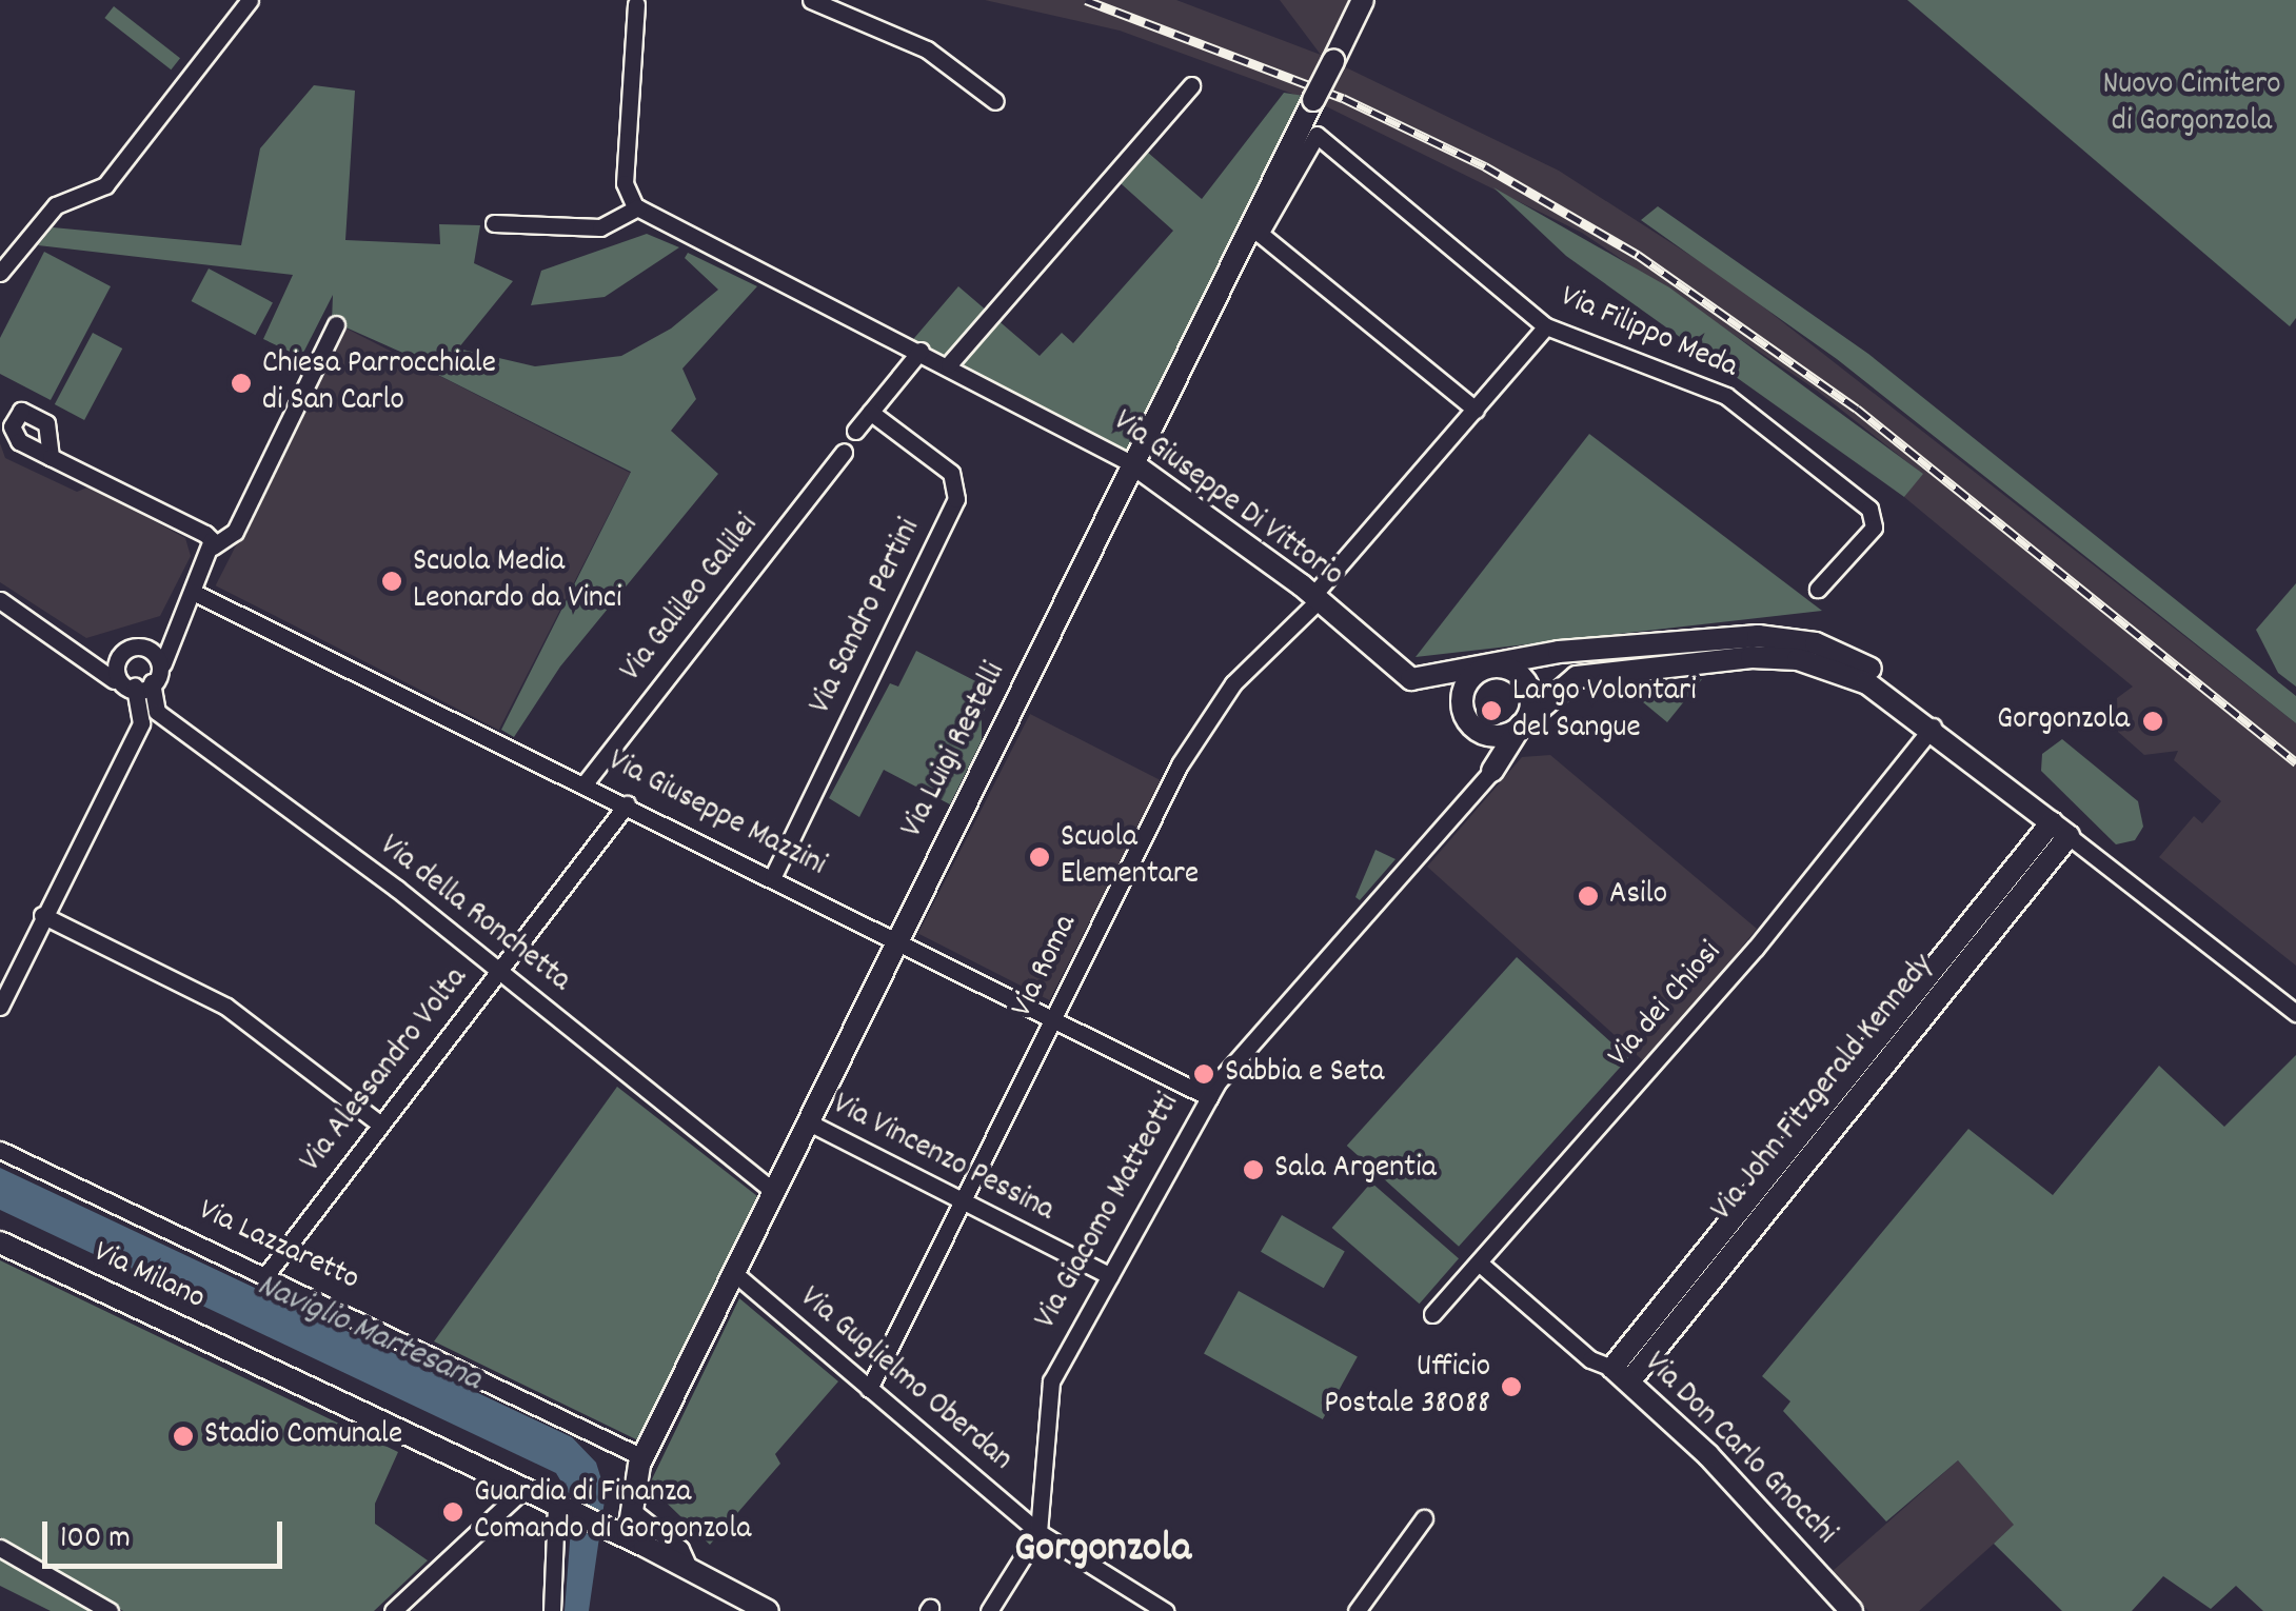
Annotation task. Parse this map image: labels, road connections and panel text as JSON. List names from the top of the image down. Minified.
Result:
{"streets":{"street":["Via Filippo Meda","Via Giuseppe Di Vittorio","Via Galileo Galilei","Via Sandro Pertini","Via Luigi Restelli","Via Giuseppe Mazzini","Via della Ronchetta","Via Roma","Via dei Chiosi","Via Alessandro Volta","Via John Fitzgerald Kennedy","Via Vincenzo Pessina","Via Giacomo Matteotti","Via Lazzaretto","Via Milano","Via Guglielmo Oberdan","Via Don Carlo Gnocchi"]},"crossings":[["Via Filippo Meda","Via Roma"],["Via Giuseppe Di Vittorio","Via Luigi Restelli"],["Via Giuseppe Di Vittorio","Via Roma"],["Via Galileo Galilei","Via Giuseppe Mazzini"],["Via Sandro Pertini","Via Giuseppe Mazzini"],["Via Luigi Restelli","Via Giuseppe Mazzini"],["Via Luigi Restelli","Via della Ronchetta"],["Via Luigi Restelli","Via Vincenzo Pessina"],["Via Luigi Restelli","Via Lazzaretto"],["Via Luigi Restelli","Via Milano"],["Via Luigi Restelli","Via Guglielmo Oberdan"],["Via Giuseppe Mazzini","Via Roma"],["Via Giuseppe Mazzini","Via Alessandro Volta"],["Via Giuseppe Mazzini","Via Giacomo Matteotti"],["Via della Ronchetta","Via Alessandro Volta"],["Via Roma","Via Vincenzo Pessina"],["Via Roma","Via Guglielmo Oberdan"],["Via dei Chiosi","Via Don Carlo Gnocchi"],["Via Alessandro Volta","Via Lazzaretto"],["Via John Fitzgerald Kennedy","Via Don Carlo Gnocchi"],["Via Vincenzo Pessina","Via Giacomo Matteotti"],["Via Giacomo Matteotti","Via Guglielmo Oberdan"]],"districts":["Gorgonzola"],"water":["Naviglio Martesana"],"parks":["Nuovo Cimitero di Gorgonzola"],"places":["Chiesa Parrocchiale di San Carlo","Scuola Media Leonardo da Vinci","Largo Volontari del Sangue","Gorgonzola","Scuola Elementare","Asilo","Sabbia e Seta","Sala Argentia","Ufficio Postale 38088","Stadio Comunale","Guardia di Finanza Comando di Gorgonzola"],"scale_bar":"100 m"}
